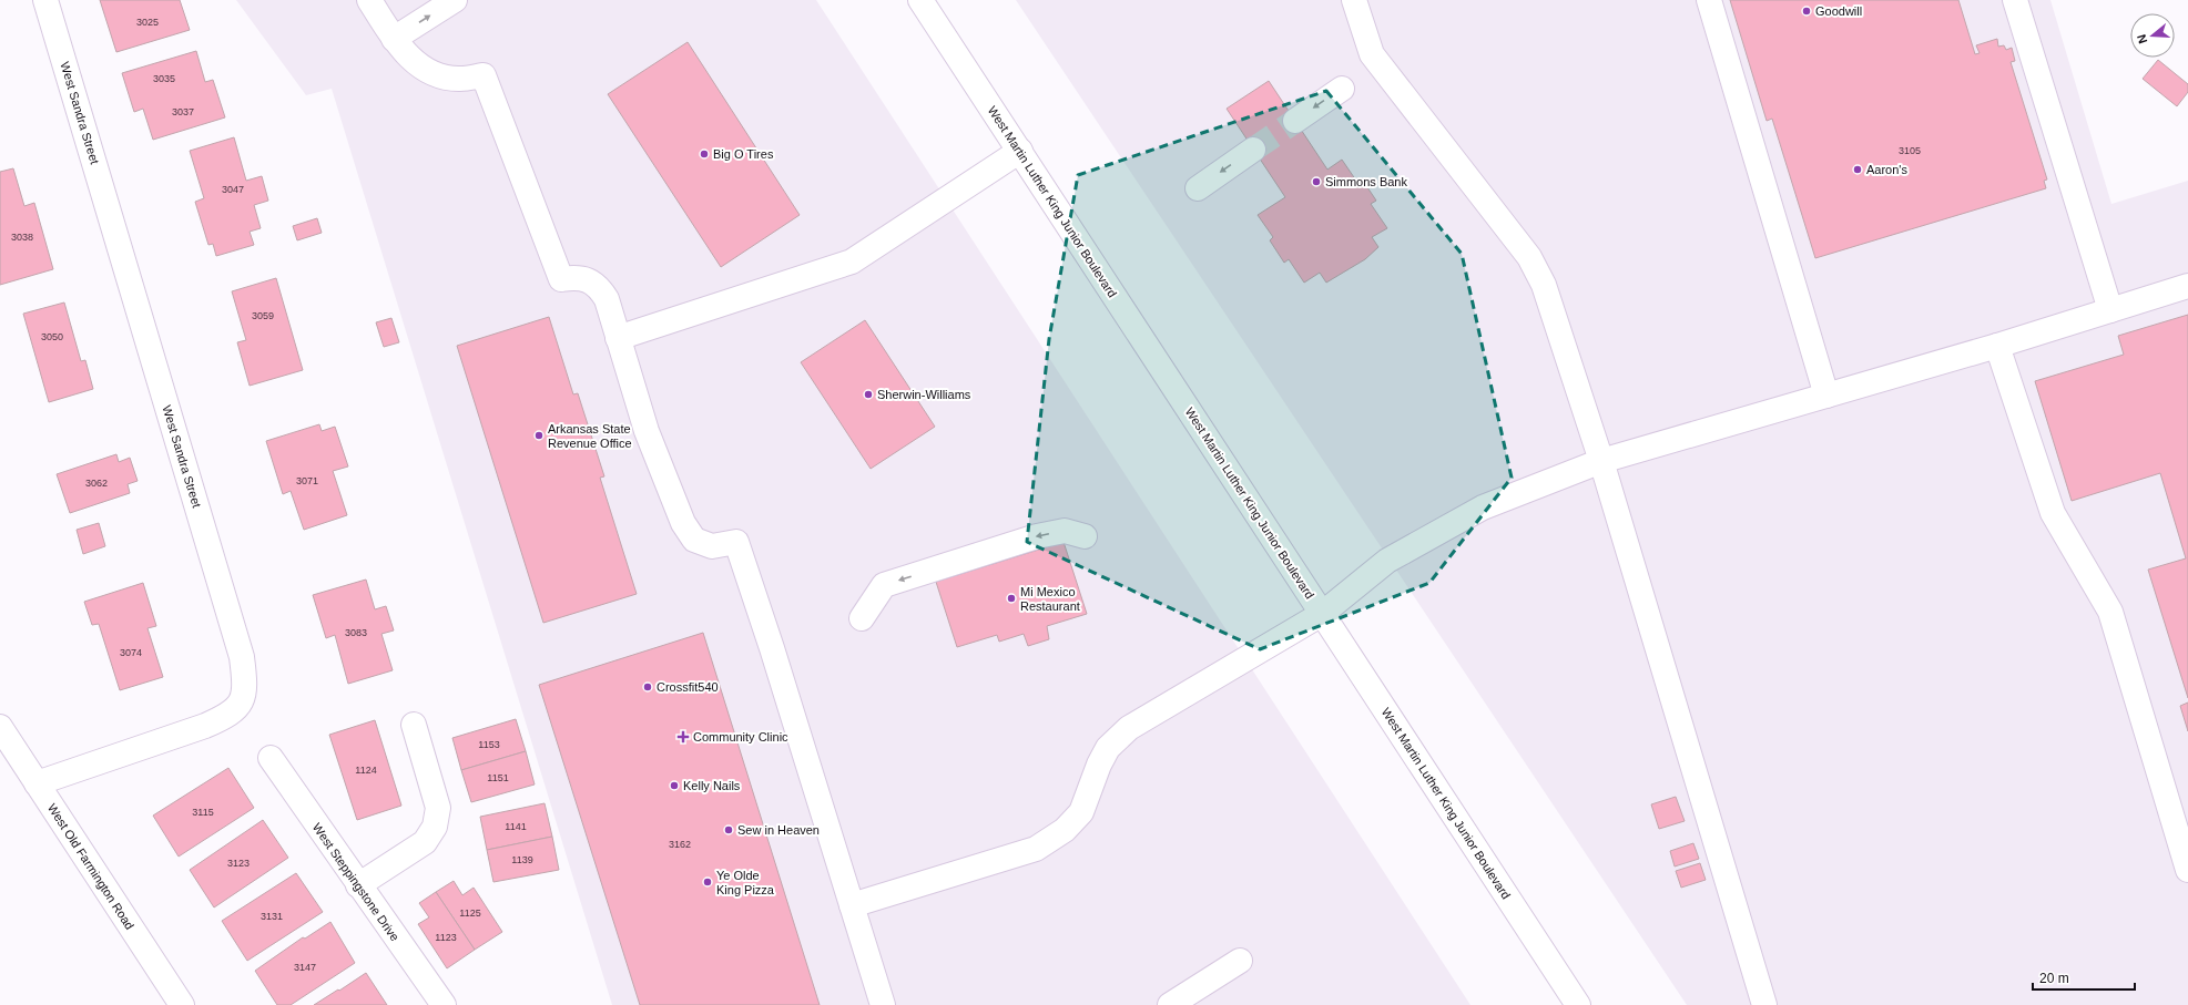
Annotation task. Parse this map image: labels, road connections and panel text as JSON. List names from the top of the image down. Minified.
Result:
{"streets":{"main road":["West Sandra Street","West Martin Luther King Junior Boulevard","West Old Farmington Road","West Steppingstone Drive"]},"crossings":[["West Sandra Street","West Old Farmington Road"]],"places":{"other":["Goodwill","Big O Tires","Aaron's","Simmons Bank","Sherwin-Williams","Arkansas State Revenue Office","Mi Mexico Restaurant","Crossfit540","Kelly Nails","Sew in Heaven","Ye Olde King Pizza"],"health":["Community Clinic"]},"house_numbers":["3025","3035","3037","3105","3047","3038","3059","3050","3071","3062","3083","3074","1153","1124","1151","3115","1141","3162","1139","3123","1125","3131","1123","3147"],"scale_bar":"20 m","north":"left"}
